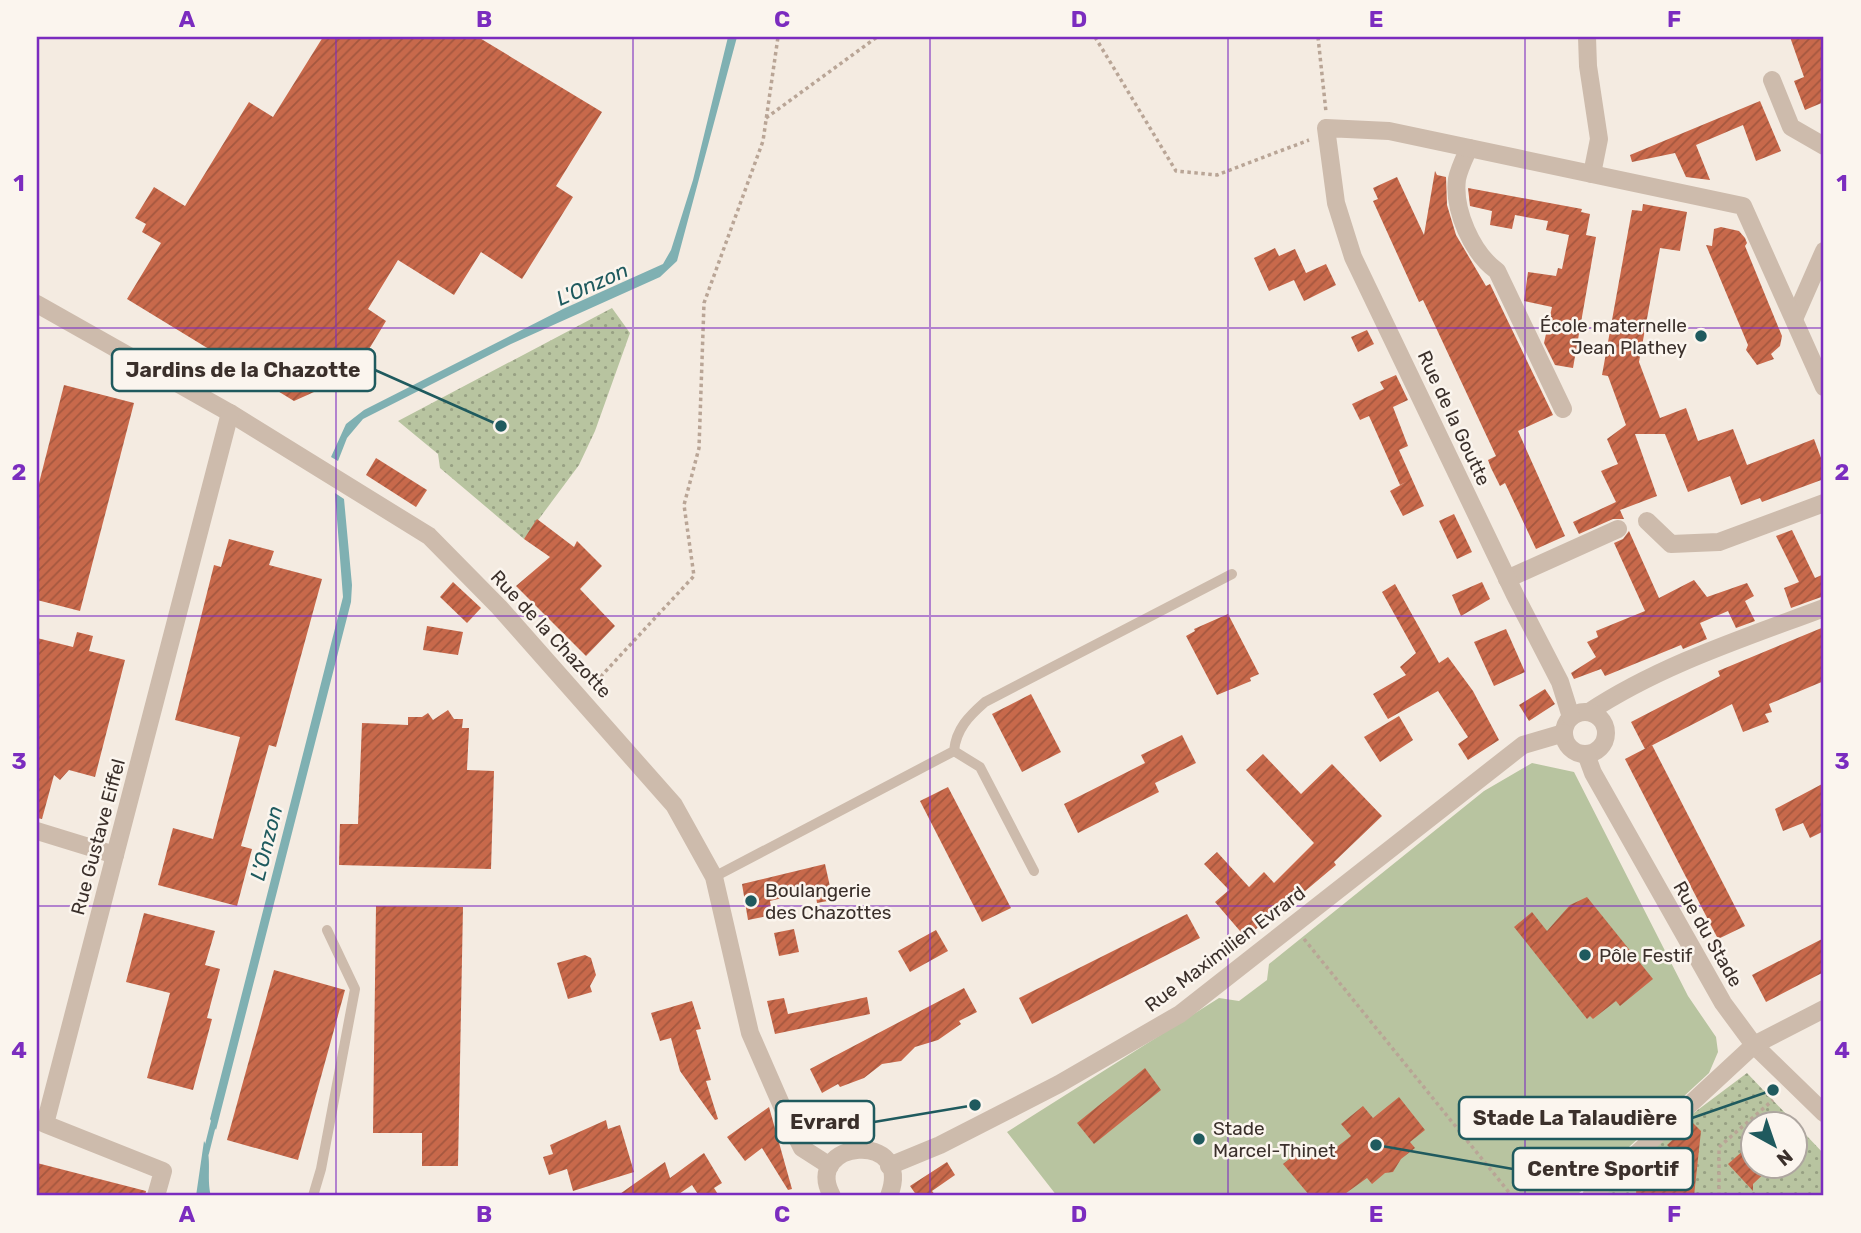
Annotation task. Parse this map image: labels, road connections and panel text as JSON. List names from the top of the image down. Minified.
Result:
{"streets":{"street":["Rue de la Goutte","Rue de la Chazotte","Rue Gustave Eiffel","Rue du Stade","Rue Maximilien Evrard"]},"crossings":[["Rue de la Goutte","Rue du Stade"],["Rue de la Goutte","Rue Maximilien Evrard"],["Rue de la Chazotte","Rue Gustave Eiffel"],["Rue du Stade","Rue Maximilien Evrard"]],"water":["L'Onzon"],"places":["École maternelle Jean Plathey","Jardins de la Chazotte","Boulangerie des Chazottes","Pôle Festif","Stade La Talaudière","Evrard","Stade Marcel-Thinet","Centre Sportif"],"north":"bottom right","grid":{"columns":["A","B","C","D","E","F"],"rows":["1","2","3","4"]}}
